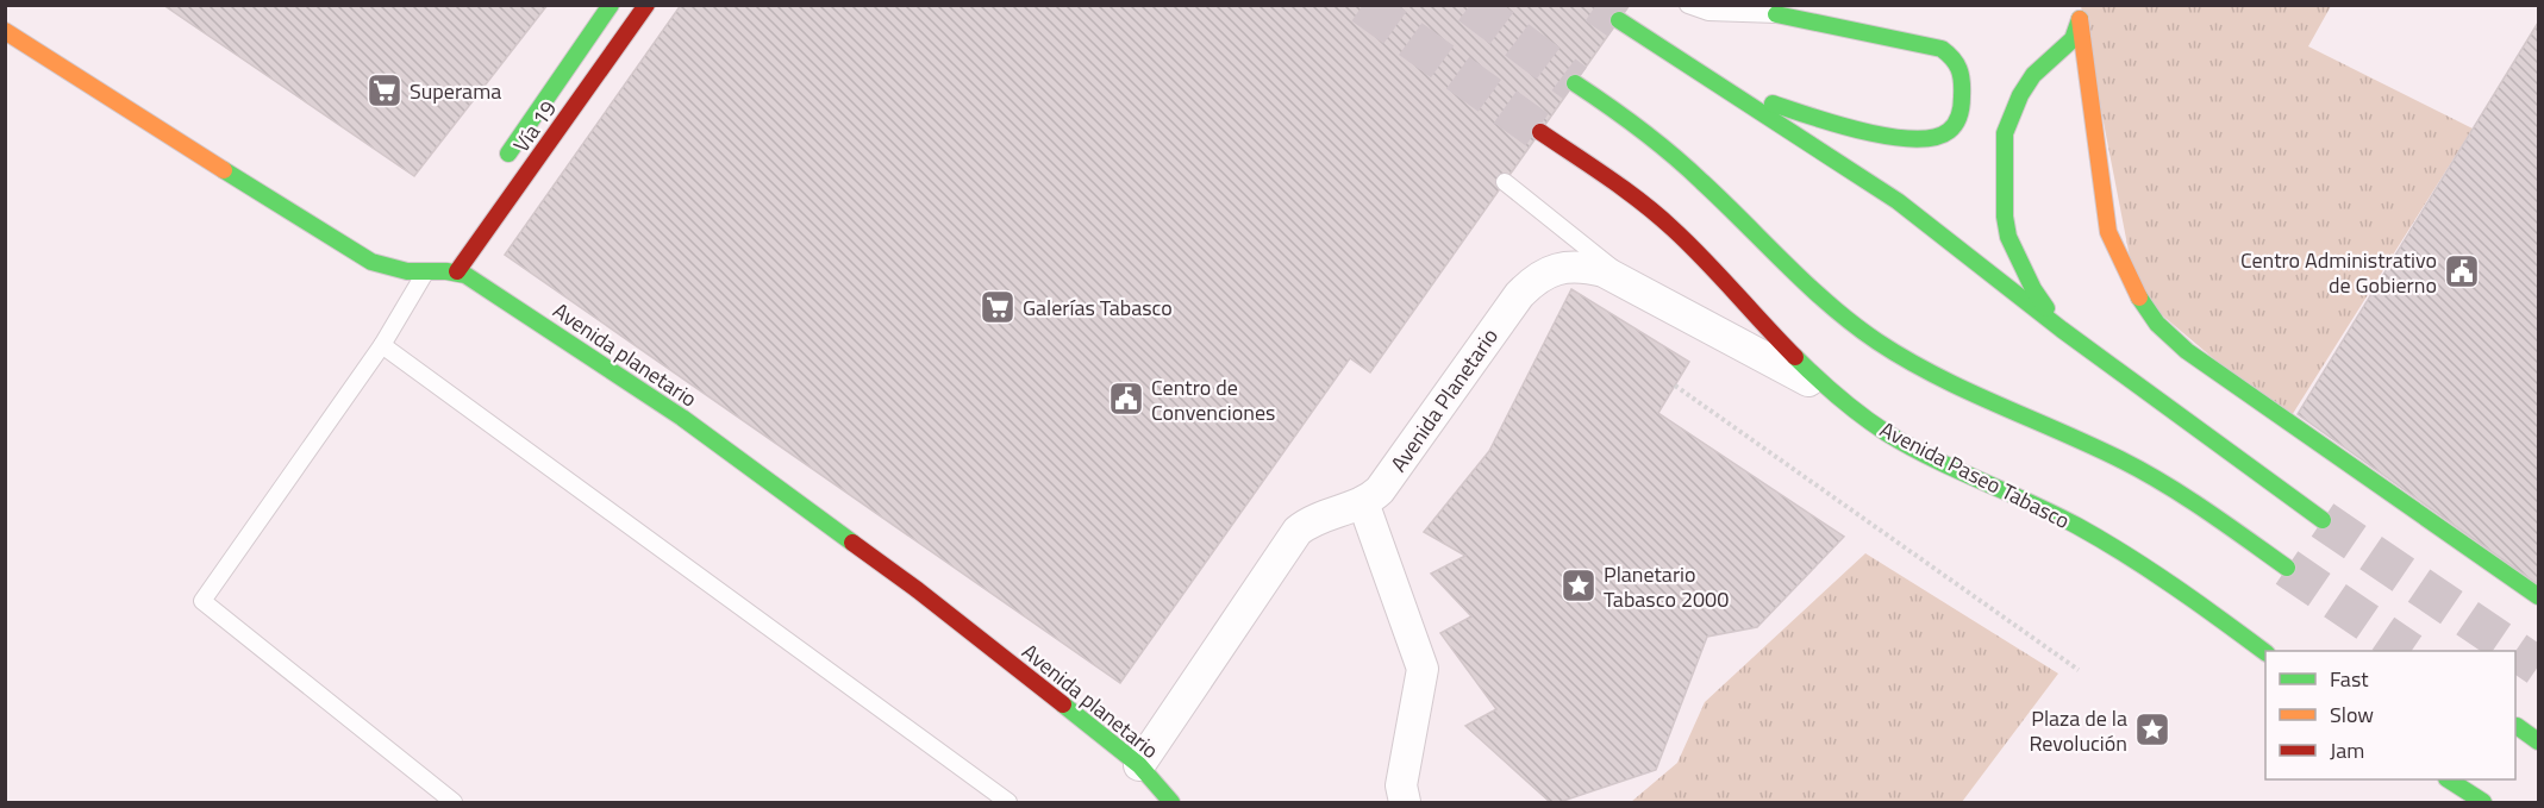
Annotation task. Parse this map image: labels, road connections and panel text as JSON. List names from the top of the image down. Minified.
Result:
{"streets":{"street":["Vía 19","Avenida planetario","Avenida Planetario","Avenida Paseo Tabasco"]},"crossings":[["Vía 19","Avenida planetario"],["Avenida planetario","Avenida Planetario"],["Avenida Planetario","Avenida Paseo Tabasco"]],"places":{"supermarket":["Superama","Galerías Tabasco"],"public building":["Centro Administrativo de Gobierno","Centro de Convenciones"],"place":["Planetario Tabasco 2000","Plaza de la Revolución"]},"legend":["Fast","Slow","Jam"]}
